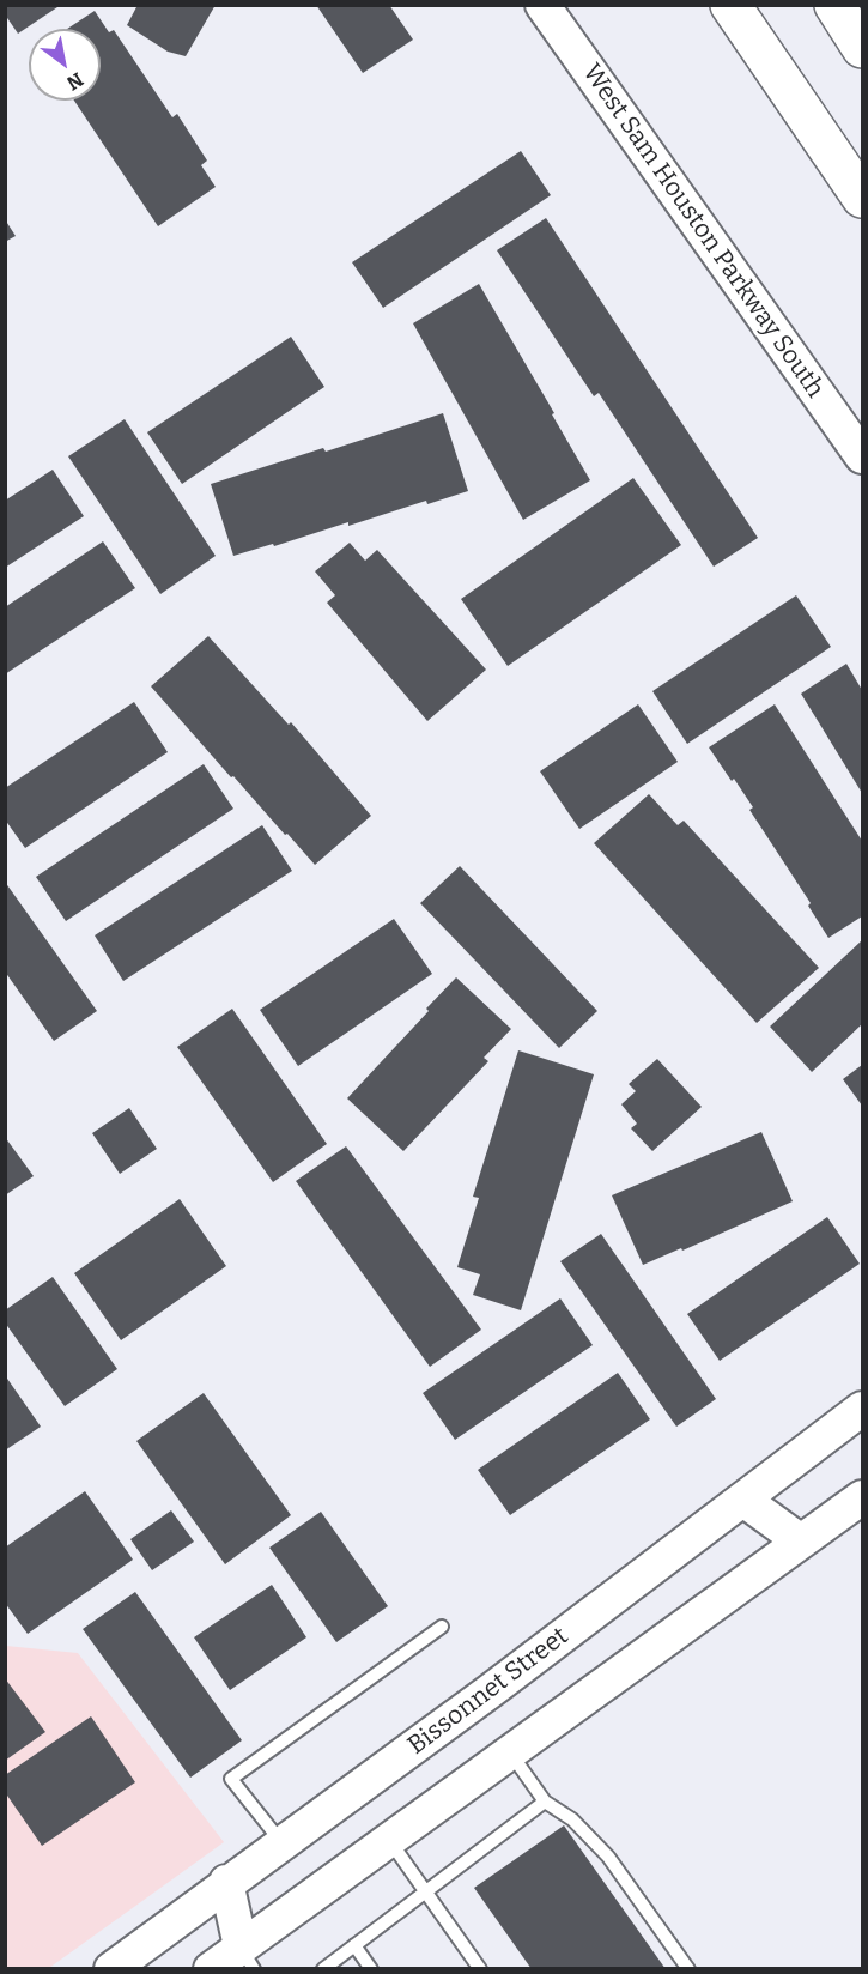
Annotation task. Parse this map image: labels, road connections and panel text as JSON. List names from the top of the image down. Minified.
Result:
{"streets":{"main road":["West Sam Houston Parkway South","Bissonnet Street"]},"north":"bottom right"}
